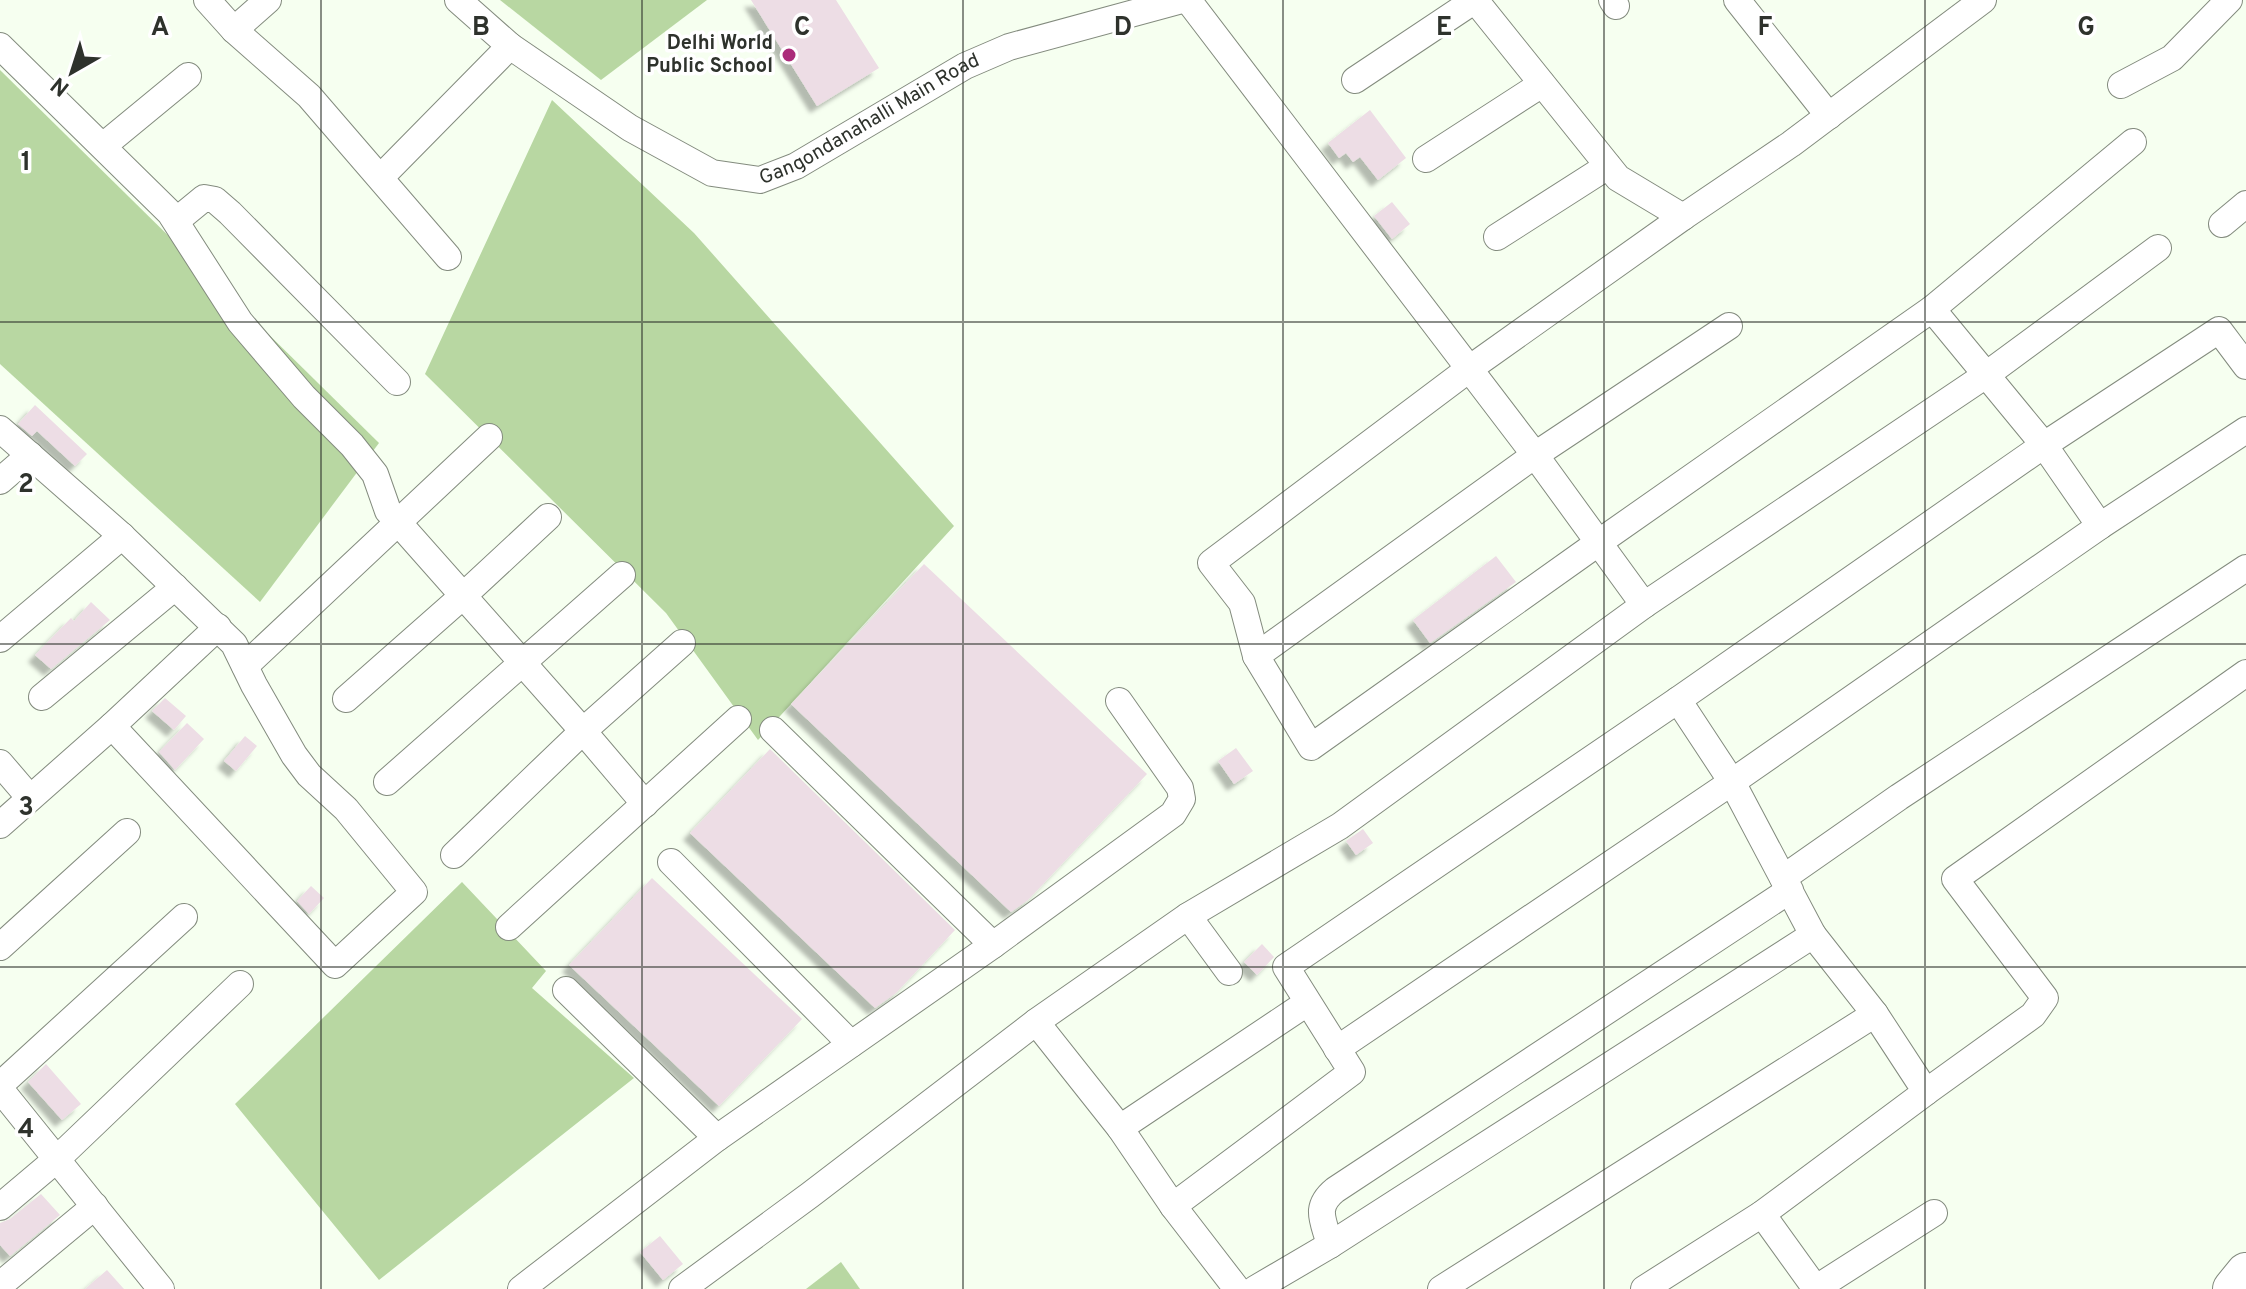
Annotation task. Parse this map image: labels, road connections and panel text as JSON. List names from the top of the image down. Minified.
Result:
{"streets":{"street":["Gangondanahalli Main Road"]},"places":["Delhi World Public School"],"north":"bottom left","grid":{"columns":["A","B","C","D","E","F","G"],"rows":["1","2","3","4"]}}
